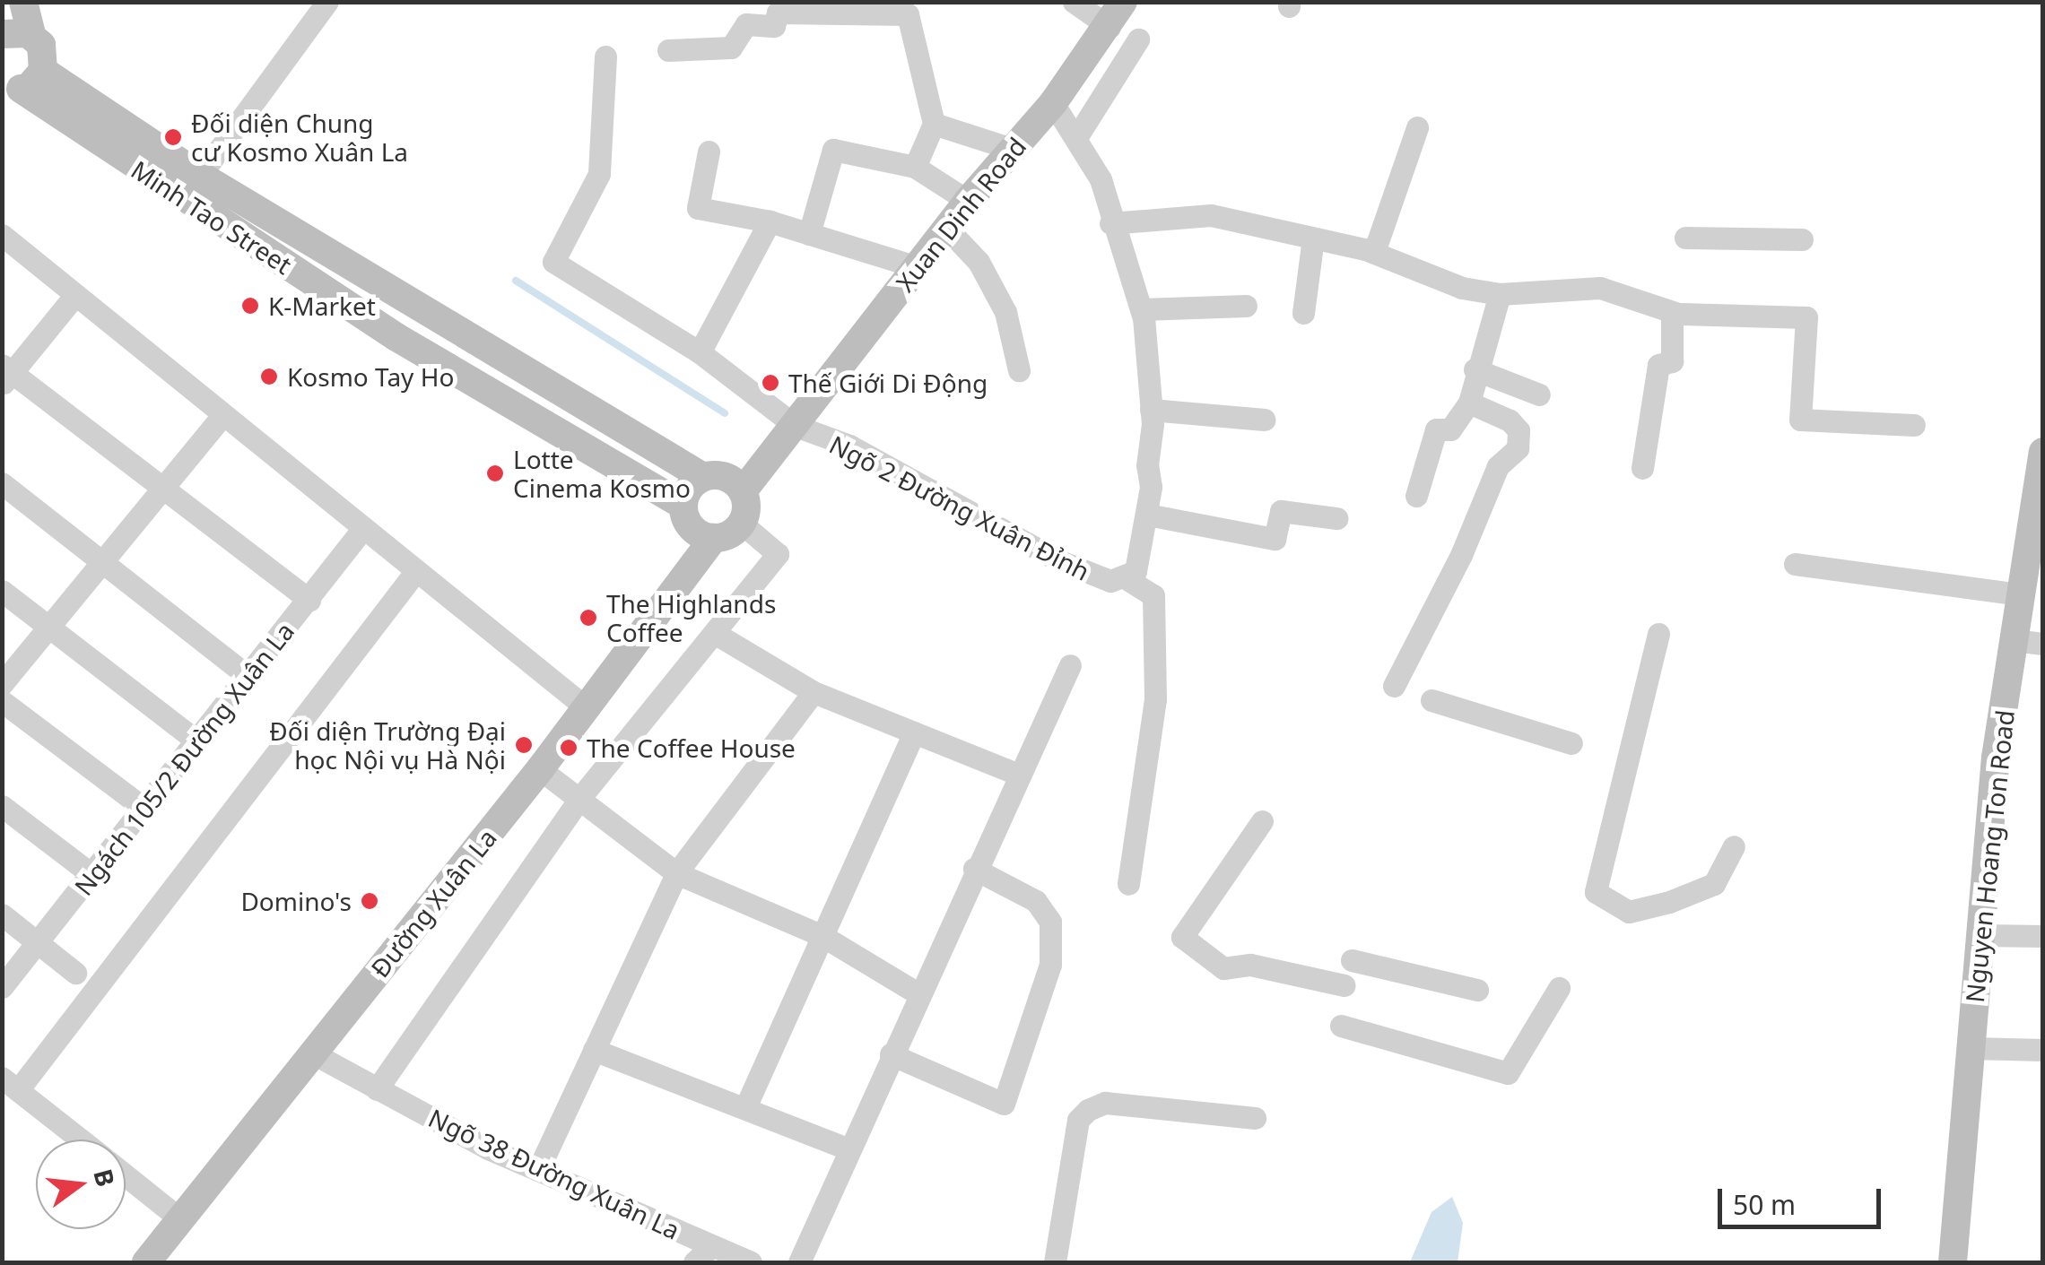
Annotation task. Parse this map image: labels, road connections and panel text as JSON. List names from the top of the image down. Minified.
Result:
{"streets":{"street":["Xuan Dinh Road","Minh Tao Street","Ngõ 2 Đường Xuân Đỉnh","Ngách 105/2 Đường Xuân La","Nguyen Hoang Ton Road","Đường Xuân La","Ngõ 38 Đường Xuân La"]},"crossings":[["Xuan Dinh Road","Ngõ 2 Đường Xuân Đỉnh"],["Minh Tao Street","Đường Xuân La"],["Đường Xuân La","Ngõ 38 Đường Xuân La"]],"places":["Đối diện Chung cư Kosmo Xuân La","K-Market","Kosmo Tay Ho","Thế Giới Di Động","Lotte Cinema Kosmo","The Highlands Coffee","Đối diện Trường Đại học Nội vụ Hà Nội","The Coffee House","Domino's"],"scale_bar":"50 m","north":"right"}
